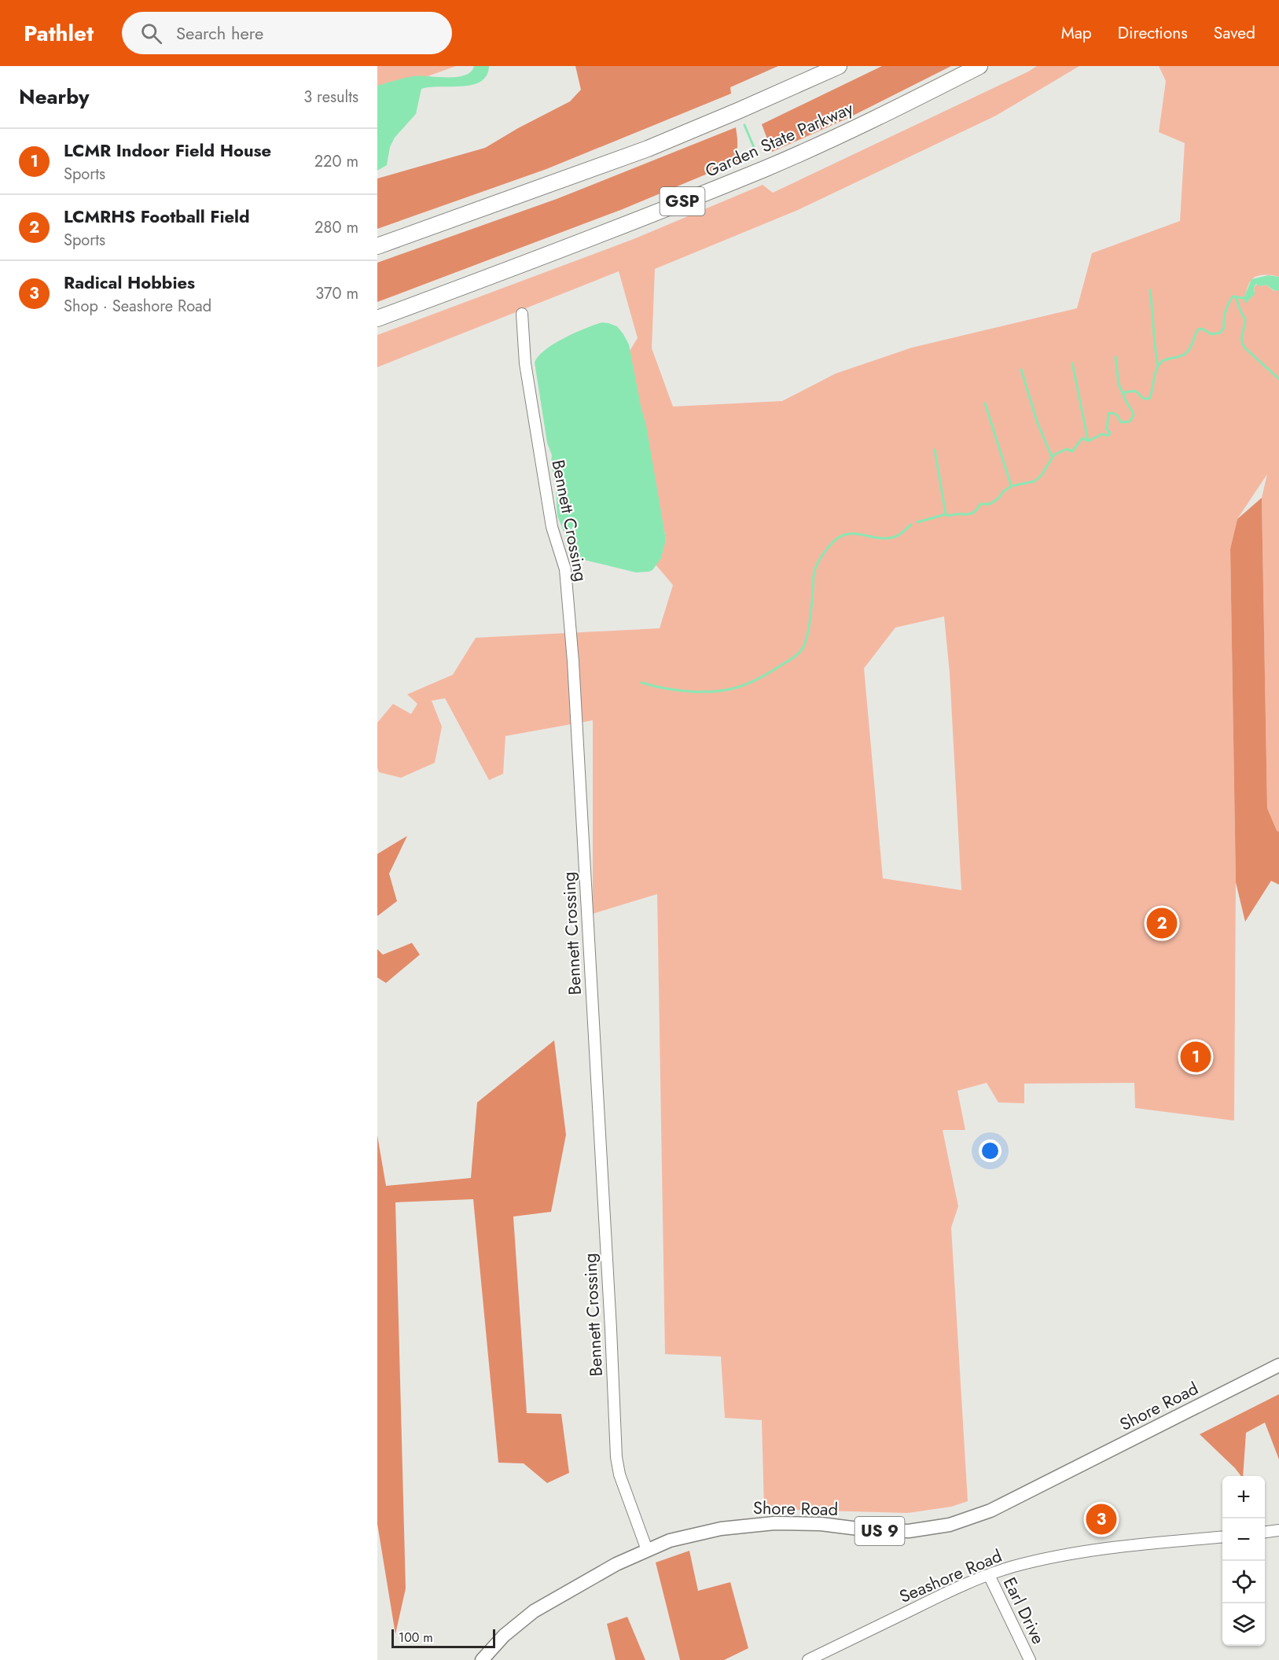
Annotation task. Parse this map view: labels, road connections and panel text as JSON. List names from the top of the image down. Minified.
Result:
{"streets":{"highway":["Garden State Parkway","GSP"],"main road":["Shore Road","US 9"],"street":["Bennett Crossing","Seashore Road","Earl Drive"]},"crossings":[["Bennett Crossing","Shore Road"],["Seashore Road","Earl Drive"]],"scale_bar":"100 m","page":{"header":"Pathlet","search":"Search here","nav":["Map","Directions","Saved"],"heading":["Nearby","3 results"],"list":[{"mark":"1","name":"LCMR Indoor Field House","note":"Sports","value":"220 m"},{"mark":"2","name":"LCMRHS Football Field","note":"Sports","value":"280 m"},{"mark":"3","name":"Radical Hobbies","note":"Shop · Seashore Road","value":"370 m"}],"pins":["2","1","3"],"map_buttons":["+","−"],"scale":"100 m"}}
